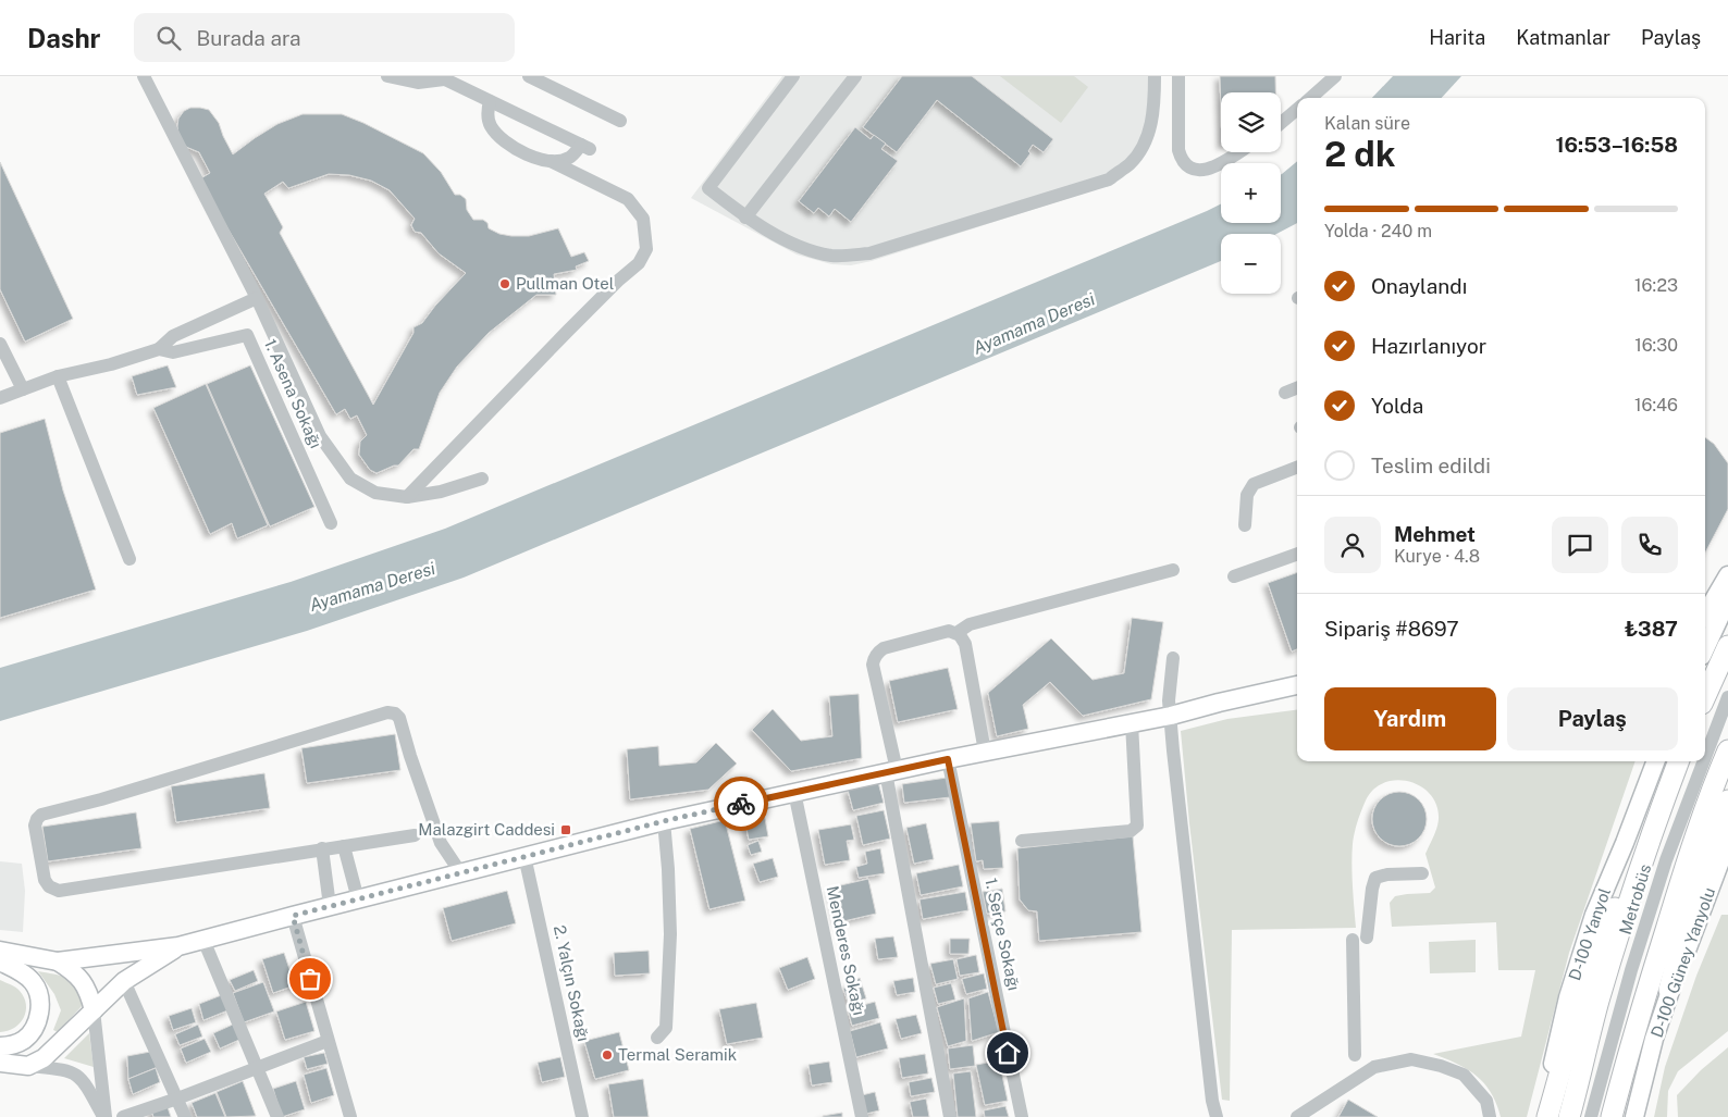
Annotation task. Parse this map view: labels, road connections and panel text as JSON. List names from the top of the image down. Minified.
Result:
{"streets":{"main road":["D-100 Yanyol","D-100 Güney Yanyolu"],"street":["1. Asena Sokağı","Metrobüs","1. Serçe Sokağı","Menderes Sokağı","2. Yalçın Sokağı"]},"water":["Ayamama Deresi"],"places":{"other":["Pullman Otel","Termal Seramik"],"transit":["Malazgirt Caddesi"]},"page":{"header":"Dashr","search":"Burada ara","nav":["Harita","Katmanlar","Paylaş"],"map_buttons":["+","−"],"heading":["2 dk","Kalan süre","16:53–16:58"],"panel":["Mehmet","Kurye · 4.8","Sipariş #8697","₺387"],"bar":"Yolda · 240 m","list":[["Onaylandı","16:23"],["Hazırlanıyor","16:30"],["Yolda","16:46"],"Teslim edildi"],"buttons":["Yardım","Paylaş"]}}
